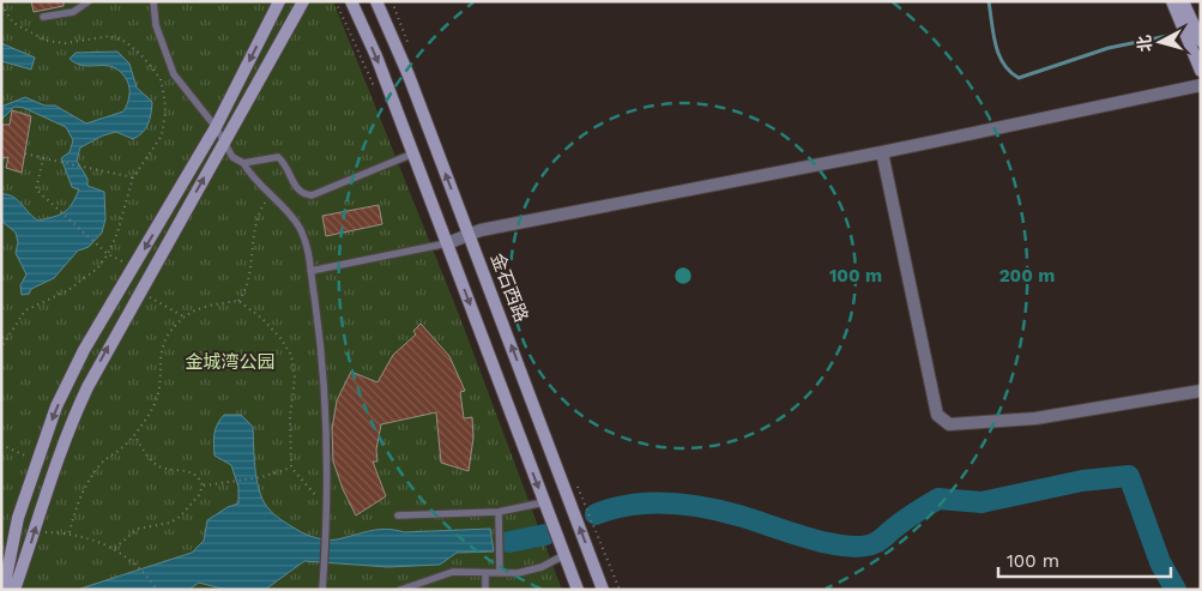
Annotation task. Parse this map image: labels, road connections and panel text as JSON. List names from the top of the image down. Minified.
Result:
{"streets":{"main road":["金石西路"]},"parks":["金城湾公园"],"scale_bar":"100 m","north":"left","rings":["100 m","200 m"]}
